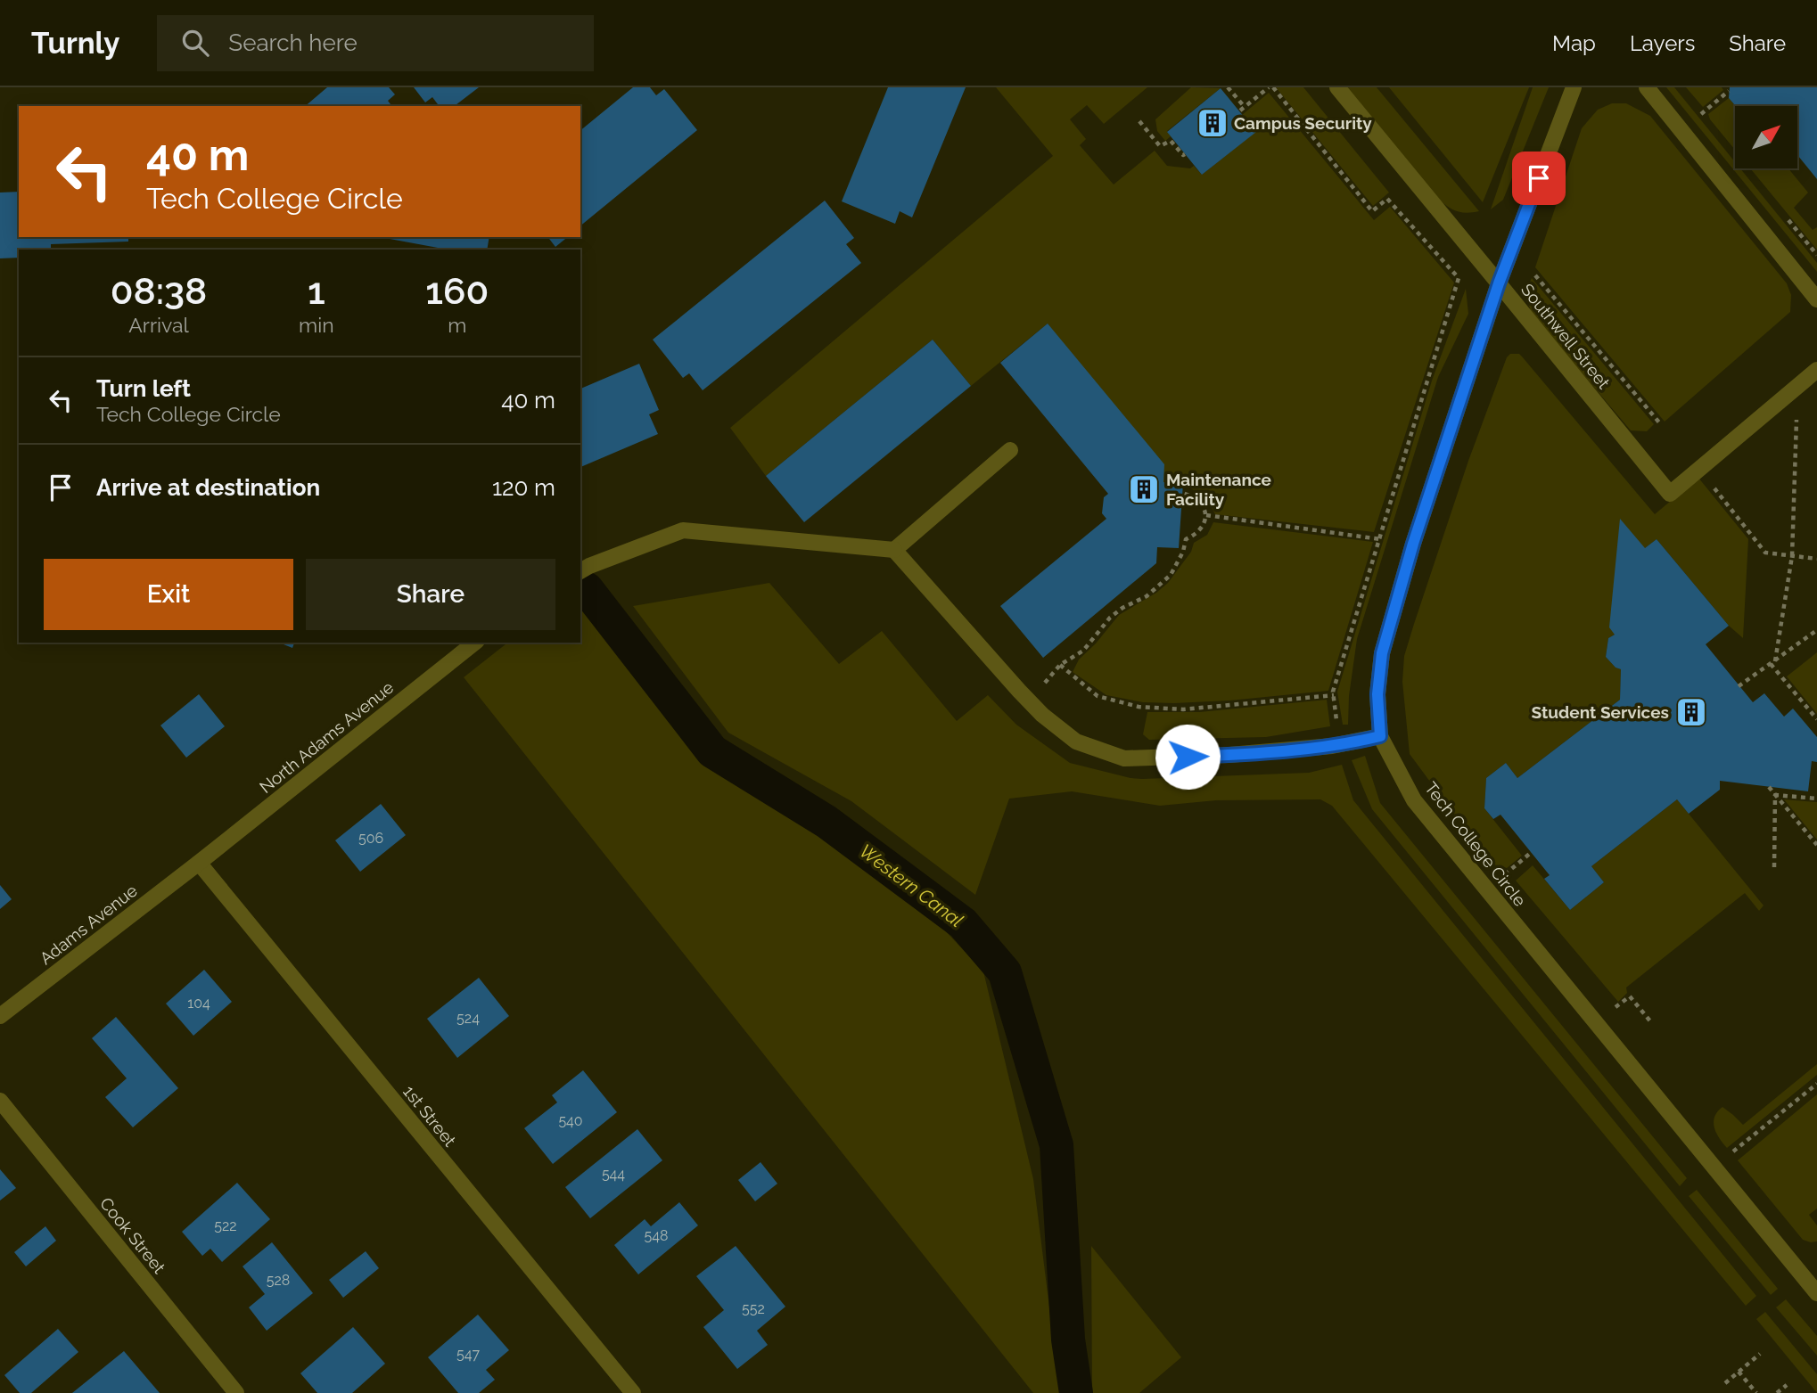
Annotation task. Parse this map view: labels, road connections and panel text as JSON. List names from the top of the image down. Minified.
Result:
{"streets":{"street":["Southwell Street","North Adams Avenue","Tech College Circle","Adams Avenue","1st Street","Cook Street"]},"crossings":[["Southwell Street","Tech College Circle"],["North Adams Avenue","Adams Avenue"],["North Adams Avenue","1st Street"],["Adams Avenue","1st Street"]],"water":["Western Canal"],"places":{"building":["Campus Security","Maintenance Facility","Student Services"]},"house_numbers":["506","104","524","540","544","522","548","528","552","547"],"north":"top right","page":{"header":"Turnly","search":"Search here","nav":["Map","Layers","Share"],"turn":["40 m","Tech College Circle"],"eta":["08:38","Arrival","1","min","160","m"],"list":[{"name":"Turn left","note":"Tech College Circle","value":"40 m"},{"name":"Arrive at destination","value":"120 m"}],"buttons":["Exit","Share"]}}
